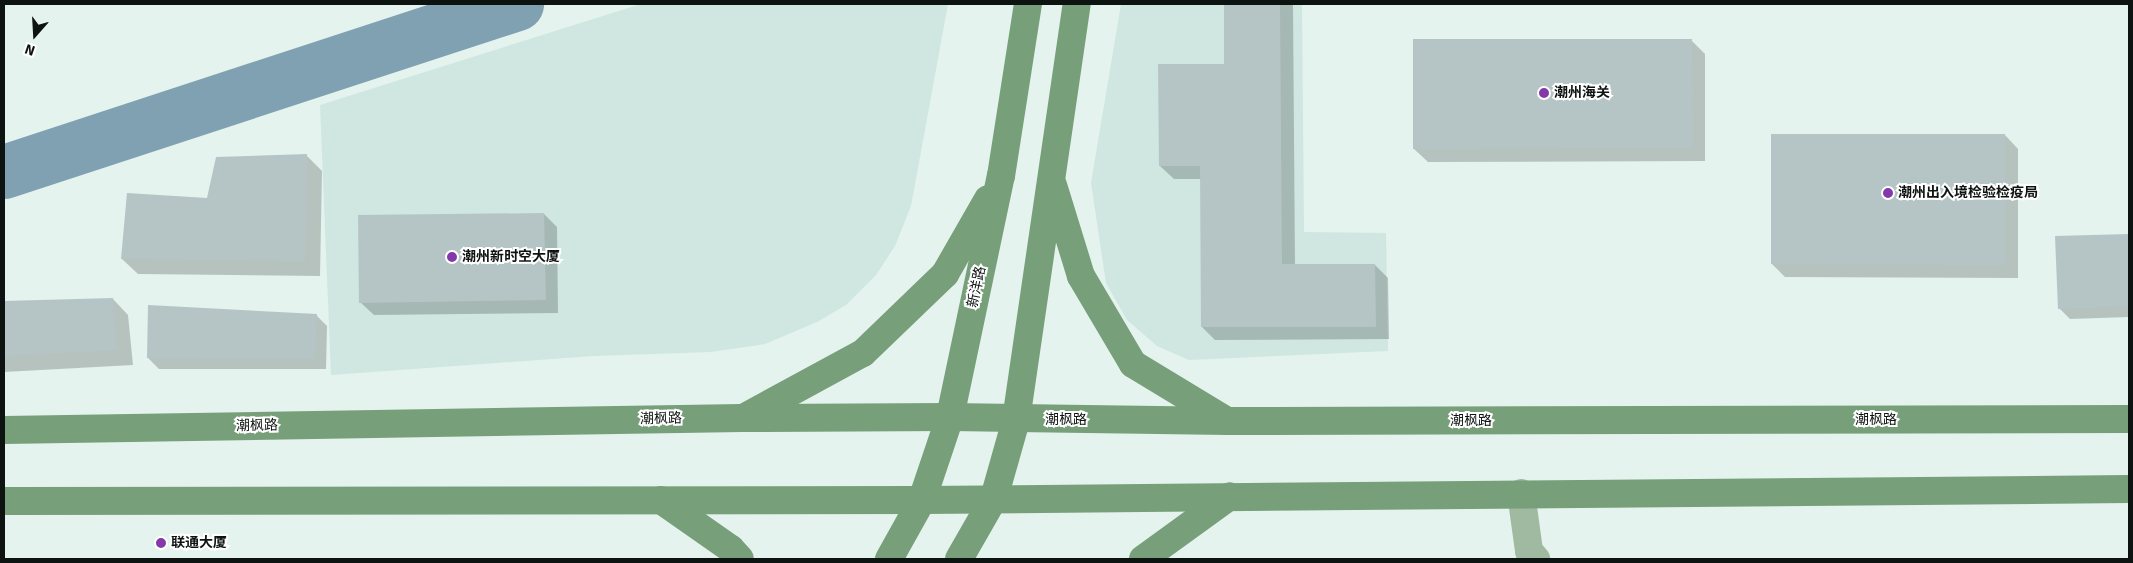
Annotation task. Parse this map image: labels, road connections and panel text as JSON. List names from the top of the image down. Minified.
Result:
{"streets":{"main road":["新洋路","潮枫路"]},"crossings":[["新洋路","潮枫路"]],"places":["潮州海关","潮州出入境检验检疫局","潮州新时空大厦","联通大厦"],"north":"bottom"}
